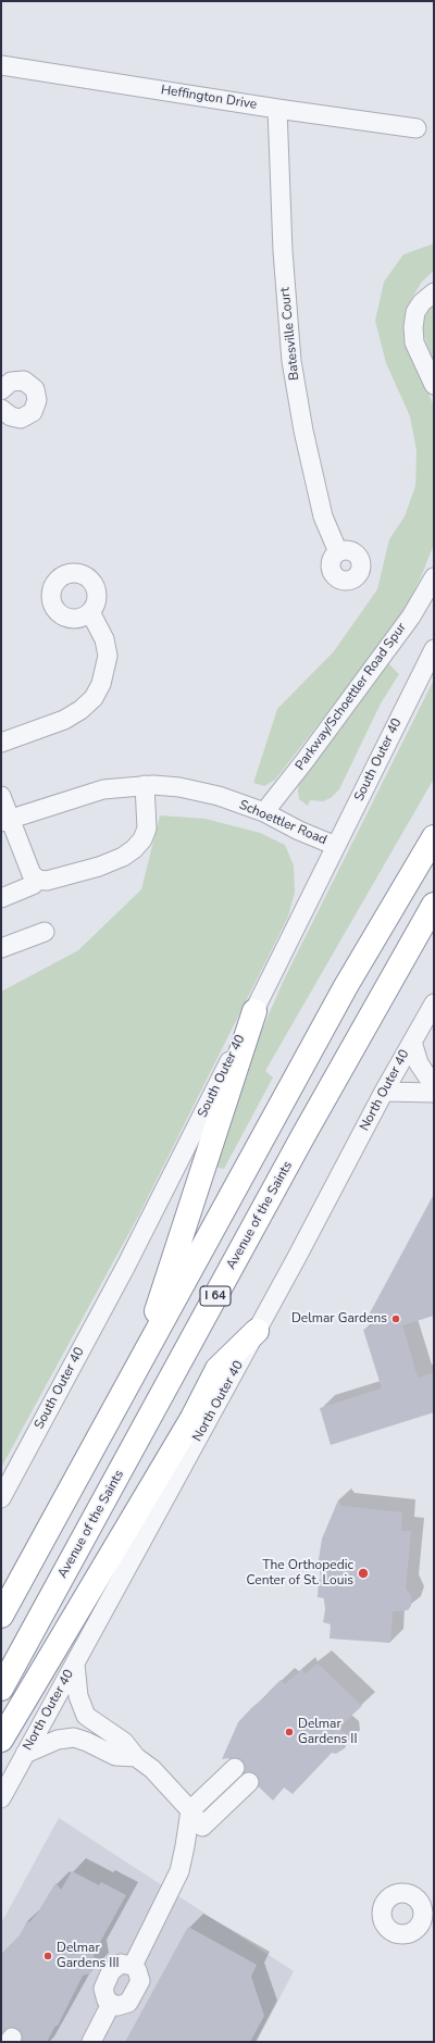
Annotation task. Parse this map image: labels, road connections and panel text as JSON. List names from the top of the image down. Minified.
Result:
{"streets":{"highway":["Avenue of the Saints","I 64"],"street":["Heffington Drive","Batesville Court","Parkway/Schoettler Road Spur","South Outer 40","Schoettler Road","North Outer 40"]},"crossings":[["Heffington Drive","Batesville Court"],["Parkway/Schoettler Road Spur","Schoettler Road"],["South Outer 40","Schoettler Road"]],"places":["Delmar Gardens","The Orthopedic Center of St. Louis","Delmar Gardens II","Delmar Gardens III"]}
